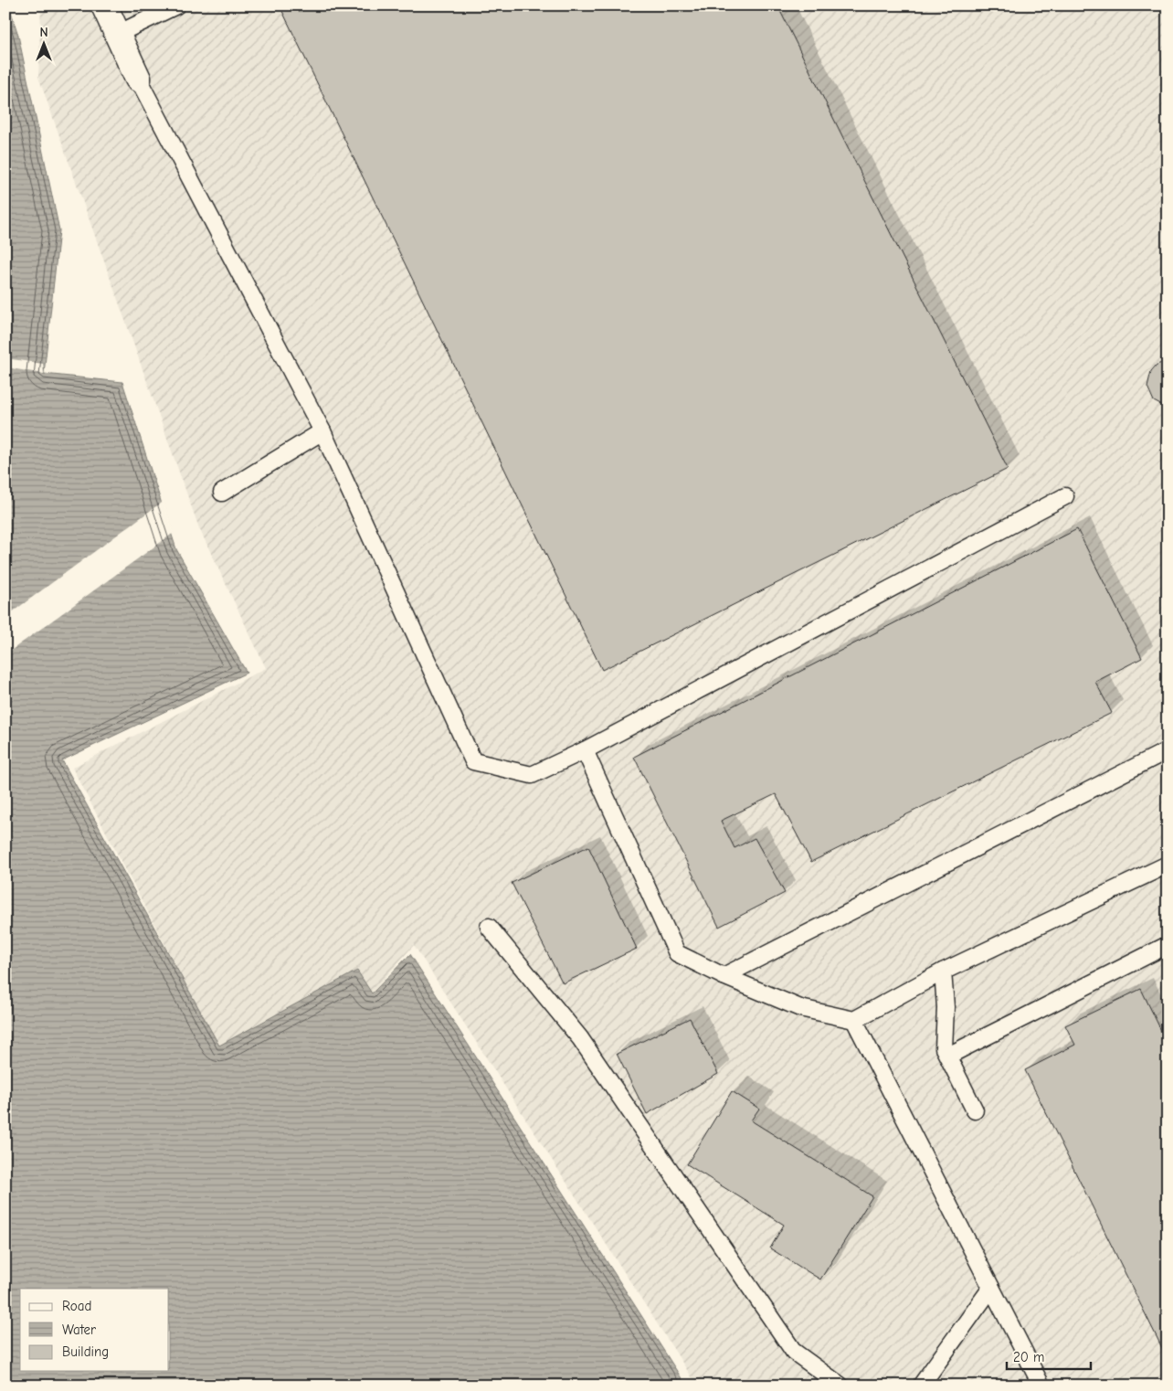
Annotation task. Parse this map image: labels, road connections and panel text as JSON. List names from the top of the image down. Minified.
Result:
{"legend":["Road","Water","Building"],"scale_bar":"20 m","north":"top"}
